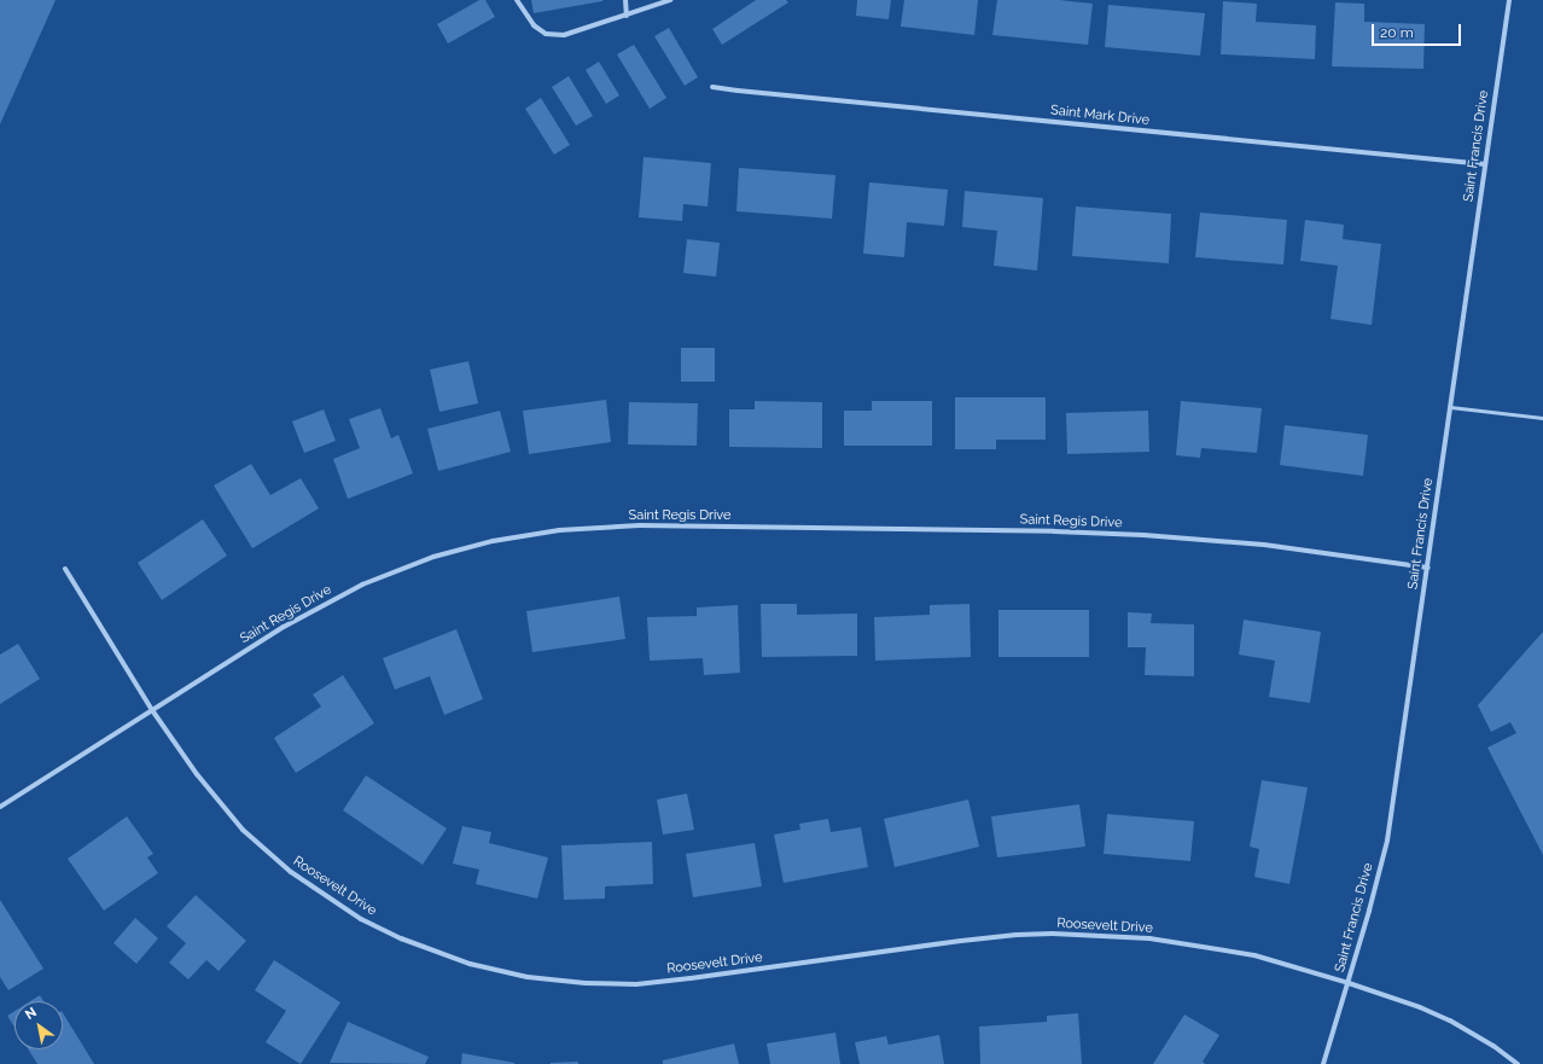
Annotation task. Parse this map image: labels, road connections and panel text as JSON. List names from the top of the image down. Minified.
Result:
{"streets":{"street":["Saint Mark Drive","Saint Francis Drive","Saint Regis Drive","Roosevelt Drive"]},"crossings":[["Saint Mark Drive","Saint Francis Drive"],["Saint Francis Drive","Saint Regis Drive"],["Saint Francis Drive","Roosevelt Drive"],["Saint Regis Drive","Roosevelt Drive"]],"scale_bar":"20 m","north":"top left"}
